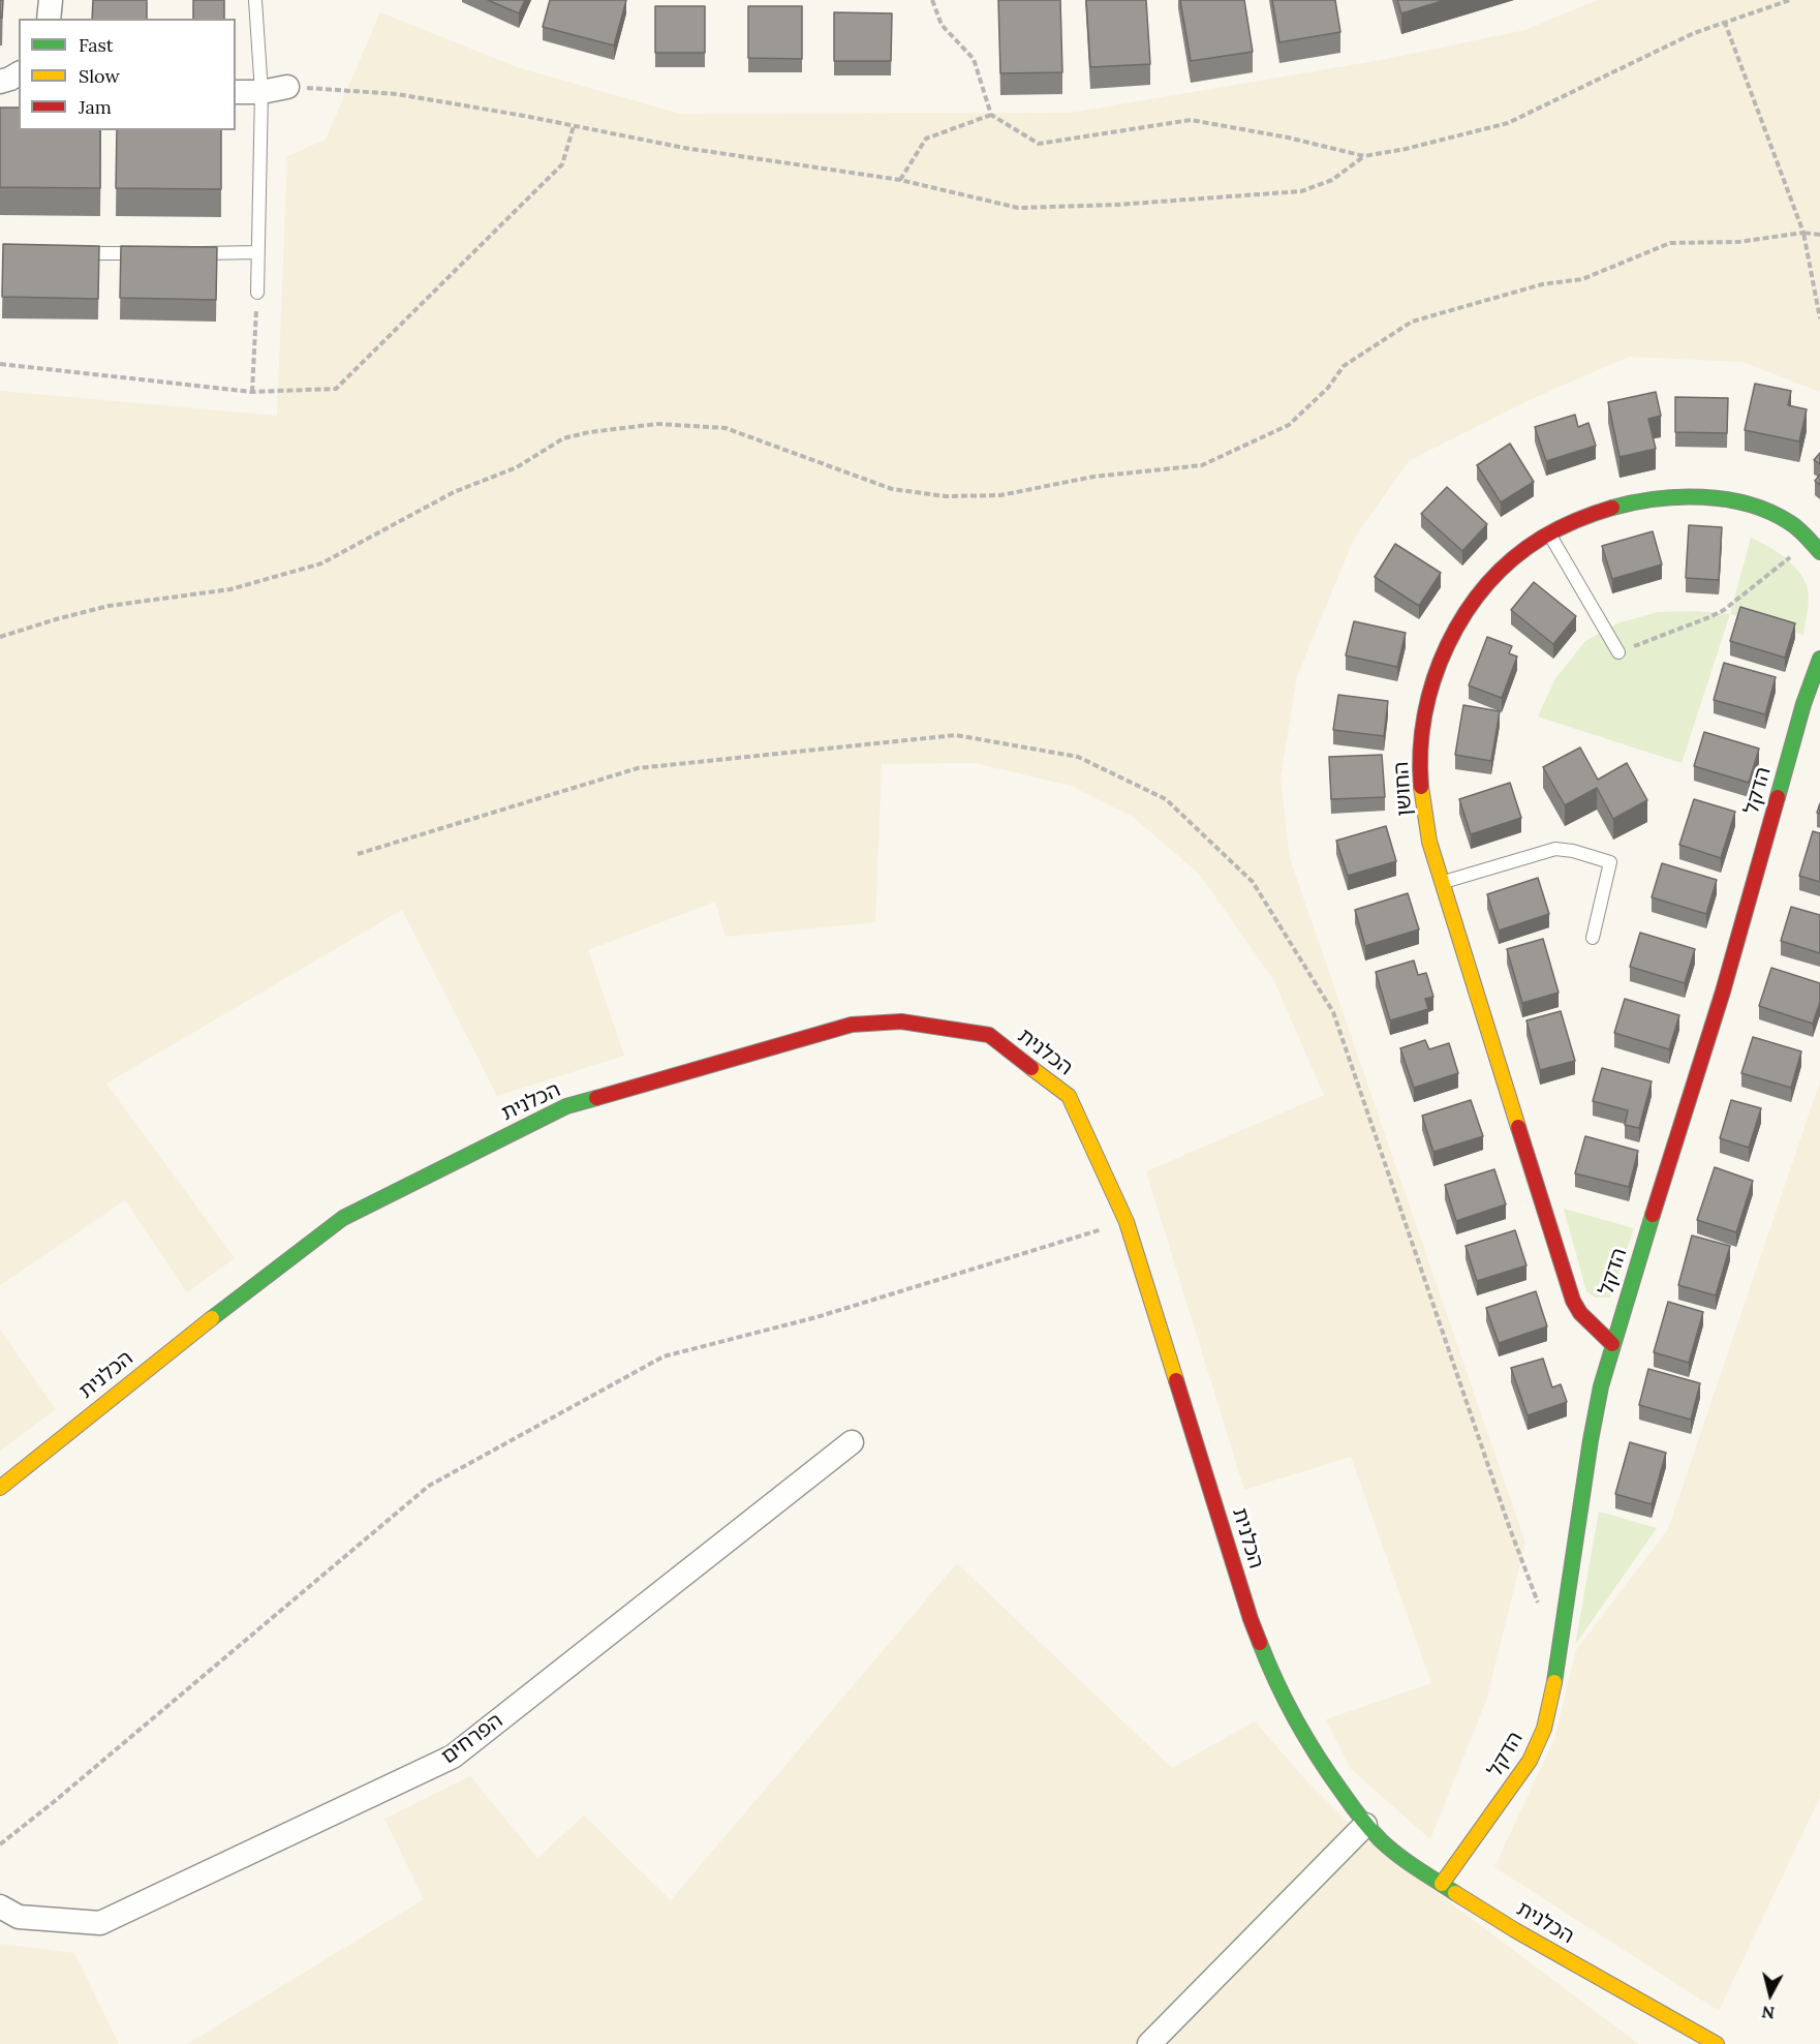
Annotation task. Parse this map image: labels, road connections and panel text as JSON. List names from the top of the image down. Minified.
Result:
{"streets":{"street":["החושן","הדקל","הכלנית","הפרחים"]},"crossings":[["החושן","הדקל"],["הדקל","הכלנית"]],"legend":["Fast","Slow","Jam"],"north":"bottom"}
